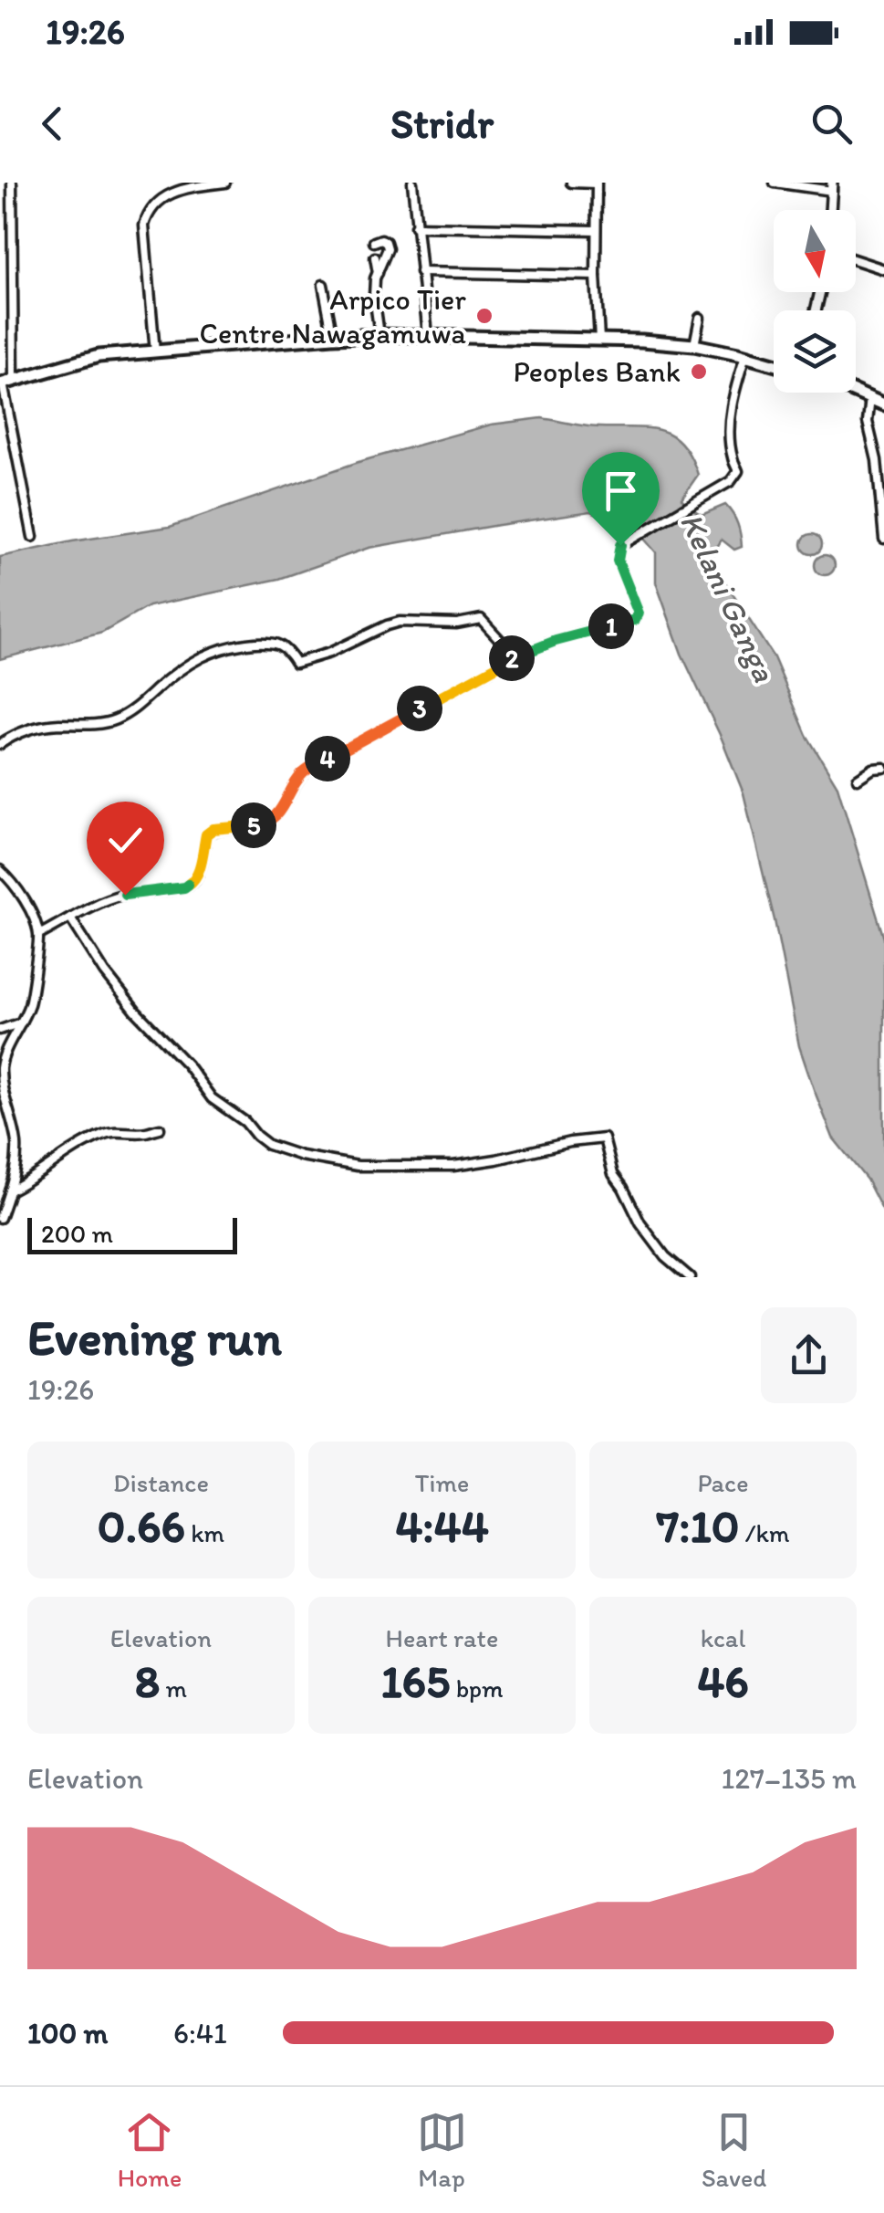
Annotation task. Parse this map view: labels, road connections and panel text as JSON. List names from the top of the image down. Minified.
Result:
{"water":["Kelani Ganga"],"places":["Arpico Tier Centre Nawagamuwa","Peoples Bank"],"scale_bar":"200 m","north":"bottom","page":{"status":"19:26","header":"Stridr","pins":["1","2","3","4","5"],"scale":"200 m","heading":["Evening run","19:26"],"stats":[["Distance","0.66 km"],["Time","4:44"],["Pace","7:10 /km"],["Elevation","8 m"],["Heart rate","165 bpm"],["kcal","46"]],"chart":["Elevation","127–135 m"],"list":[{"name":"100 m","note":"6:41"}],"tabs":["Home","Map","Saved"]}}
